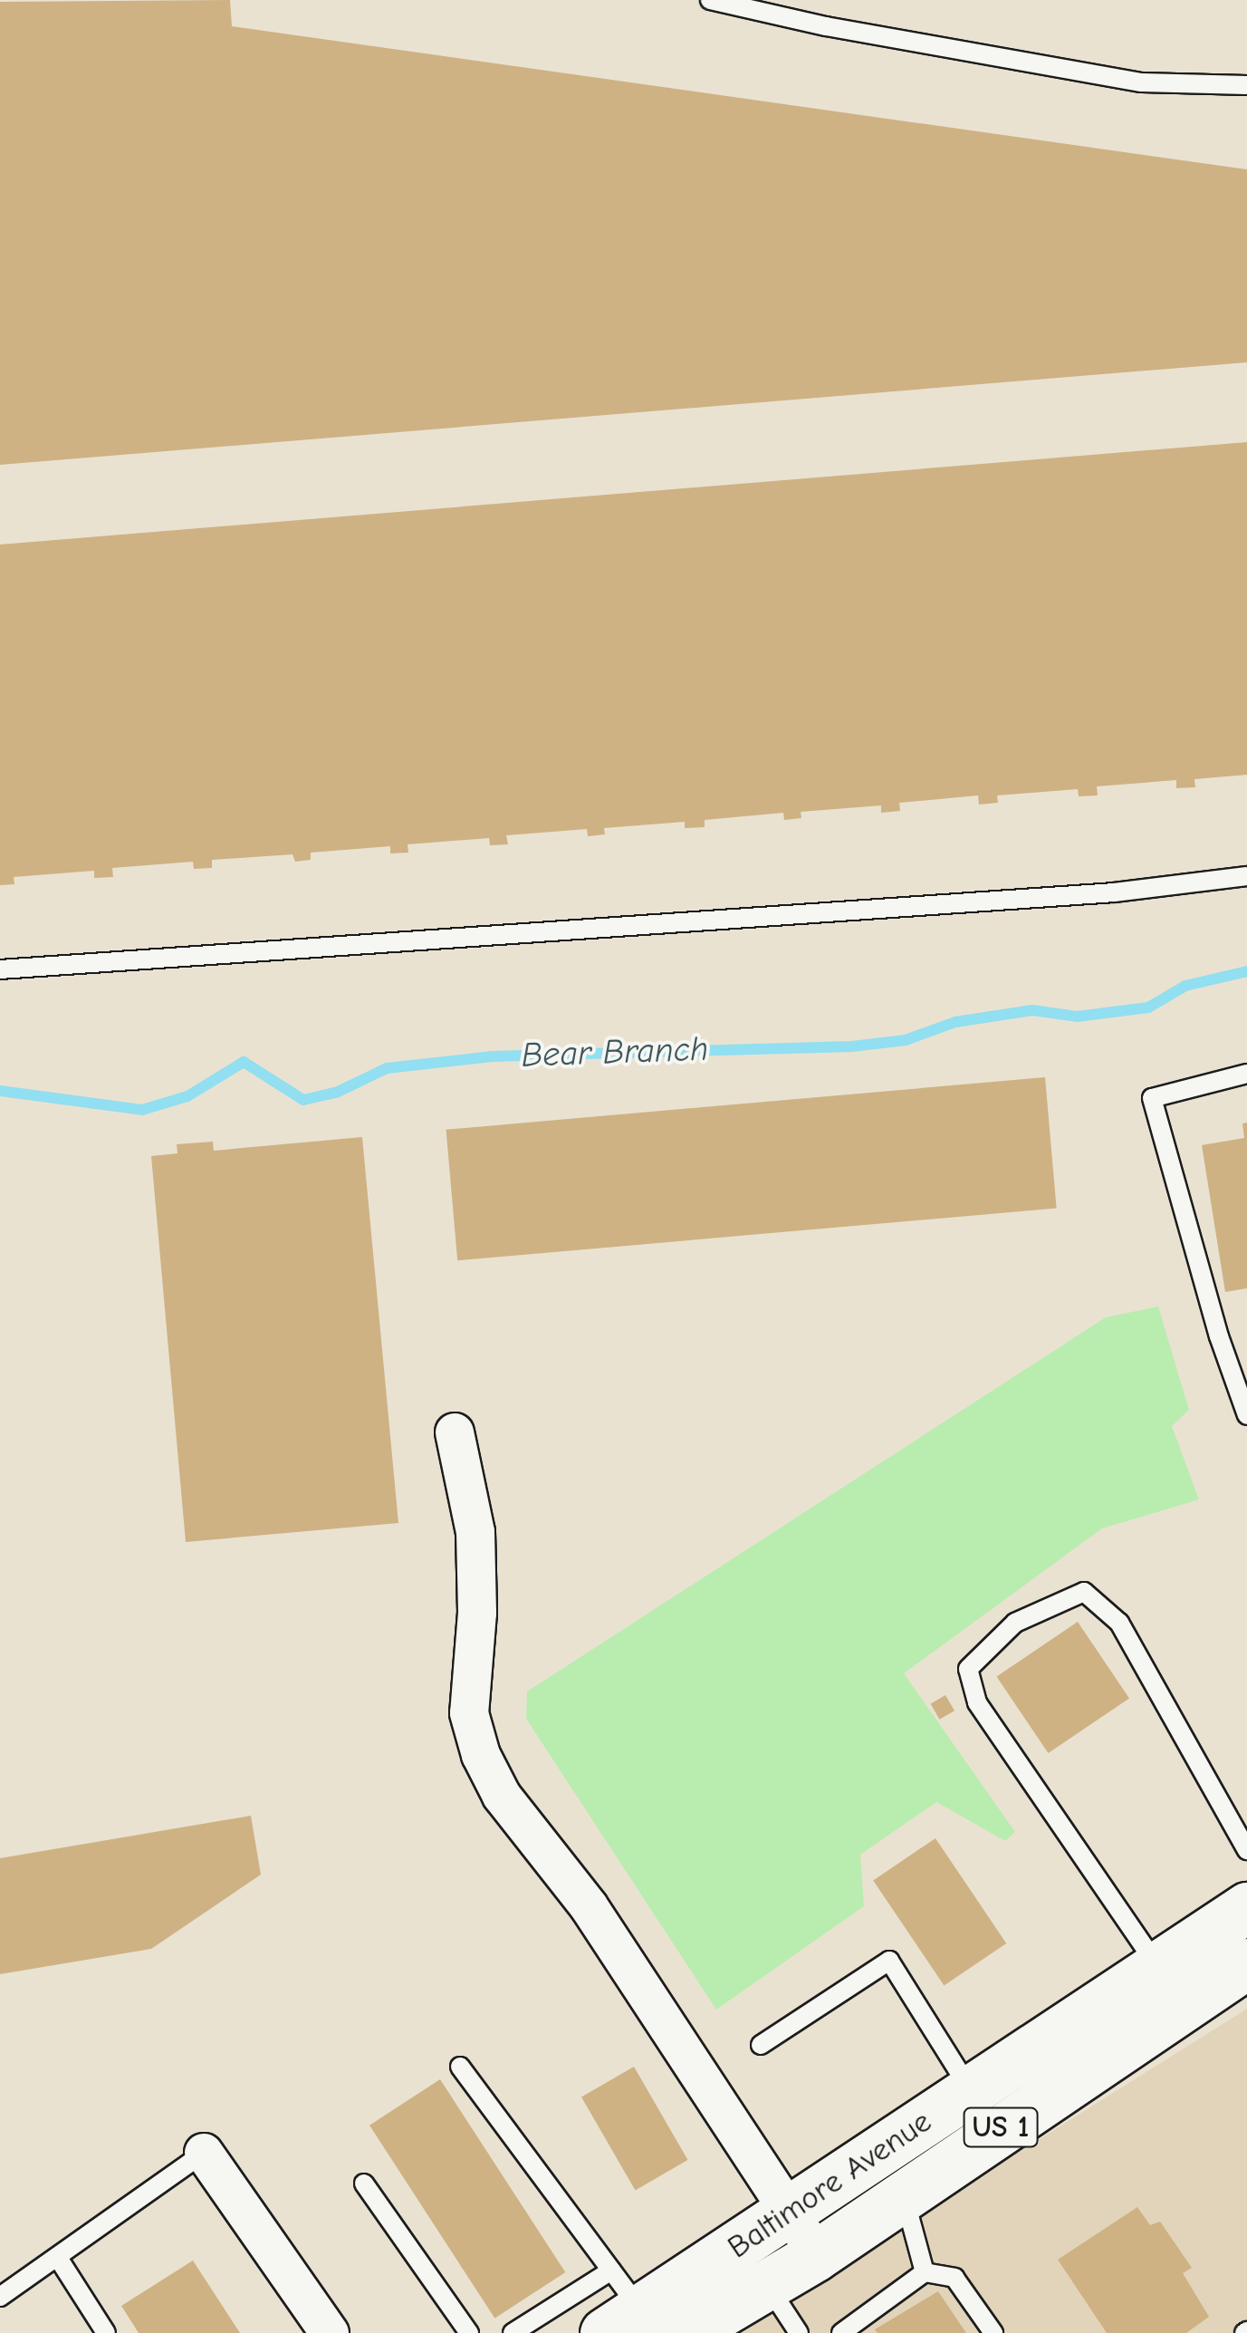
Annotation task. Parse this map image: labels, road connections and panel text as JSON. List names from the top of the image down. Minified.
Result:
{"streets":{"main road":["US 1","Baltimore Avenue"]},"crossings":[["US 1","Baltimore Avenue"]],"water":["Bear Branch"]}
